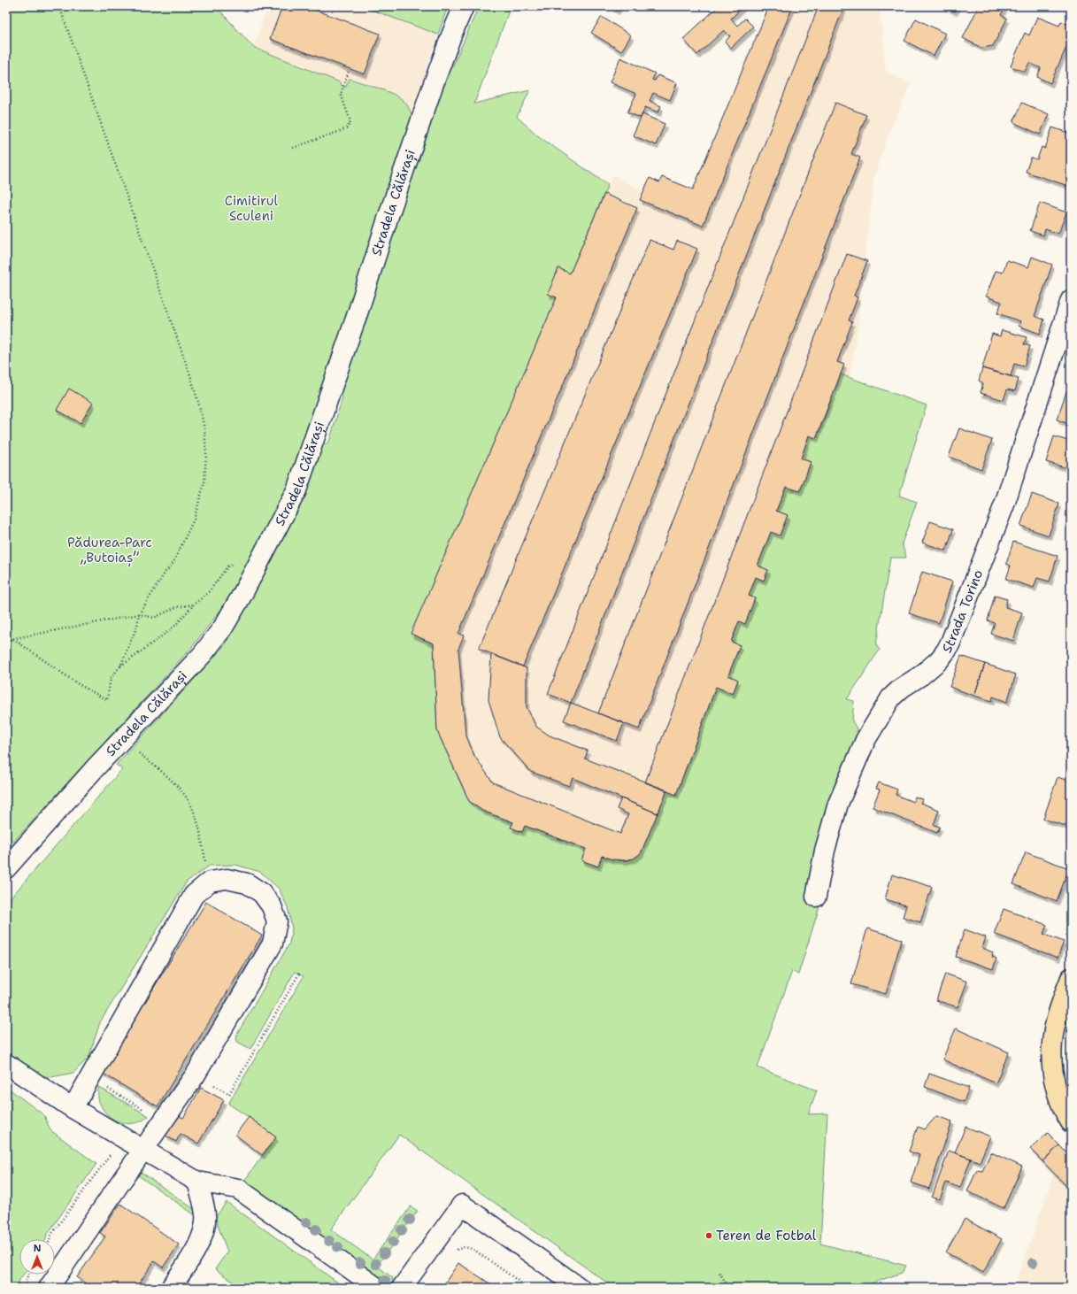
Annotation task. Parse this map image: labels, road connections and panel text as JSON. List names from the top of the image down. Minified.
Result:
{"streets":{"street":["Stradela Călărași","Strada Torino"]},"parks":["Cimitirul Sculeni","Pădurea-Parc „Butoiaș”"],"places":["Teren de Fotbal"],"north":"top"}
